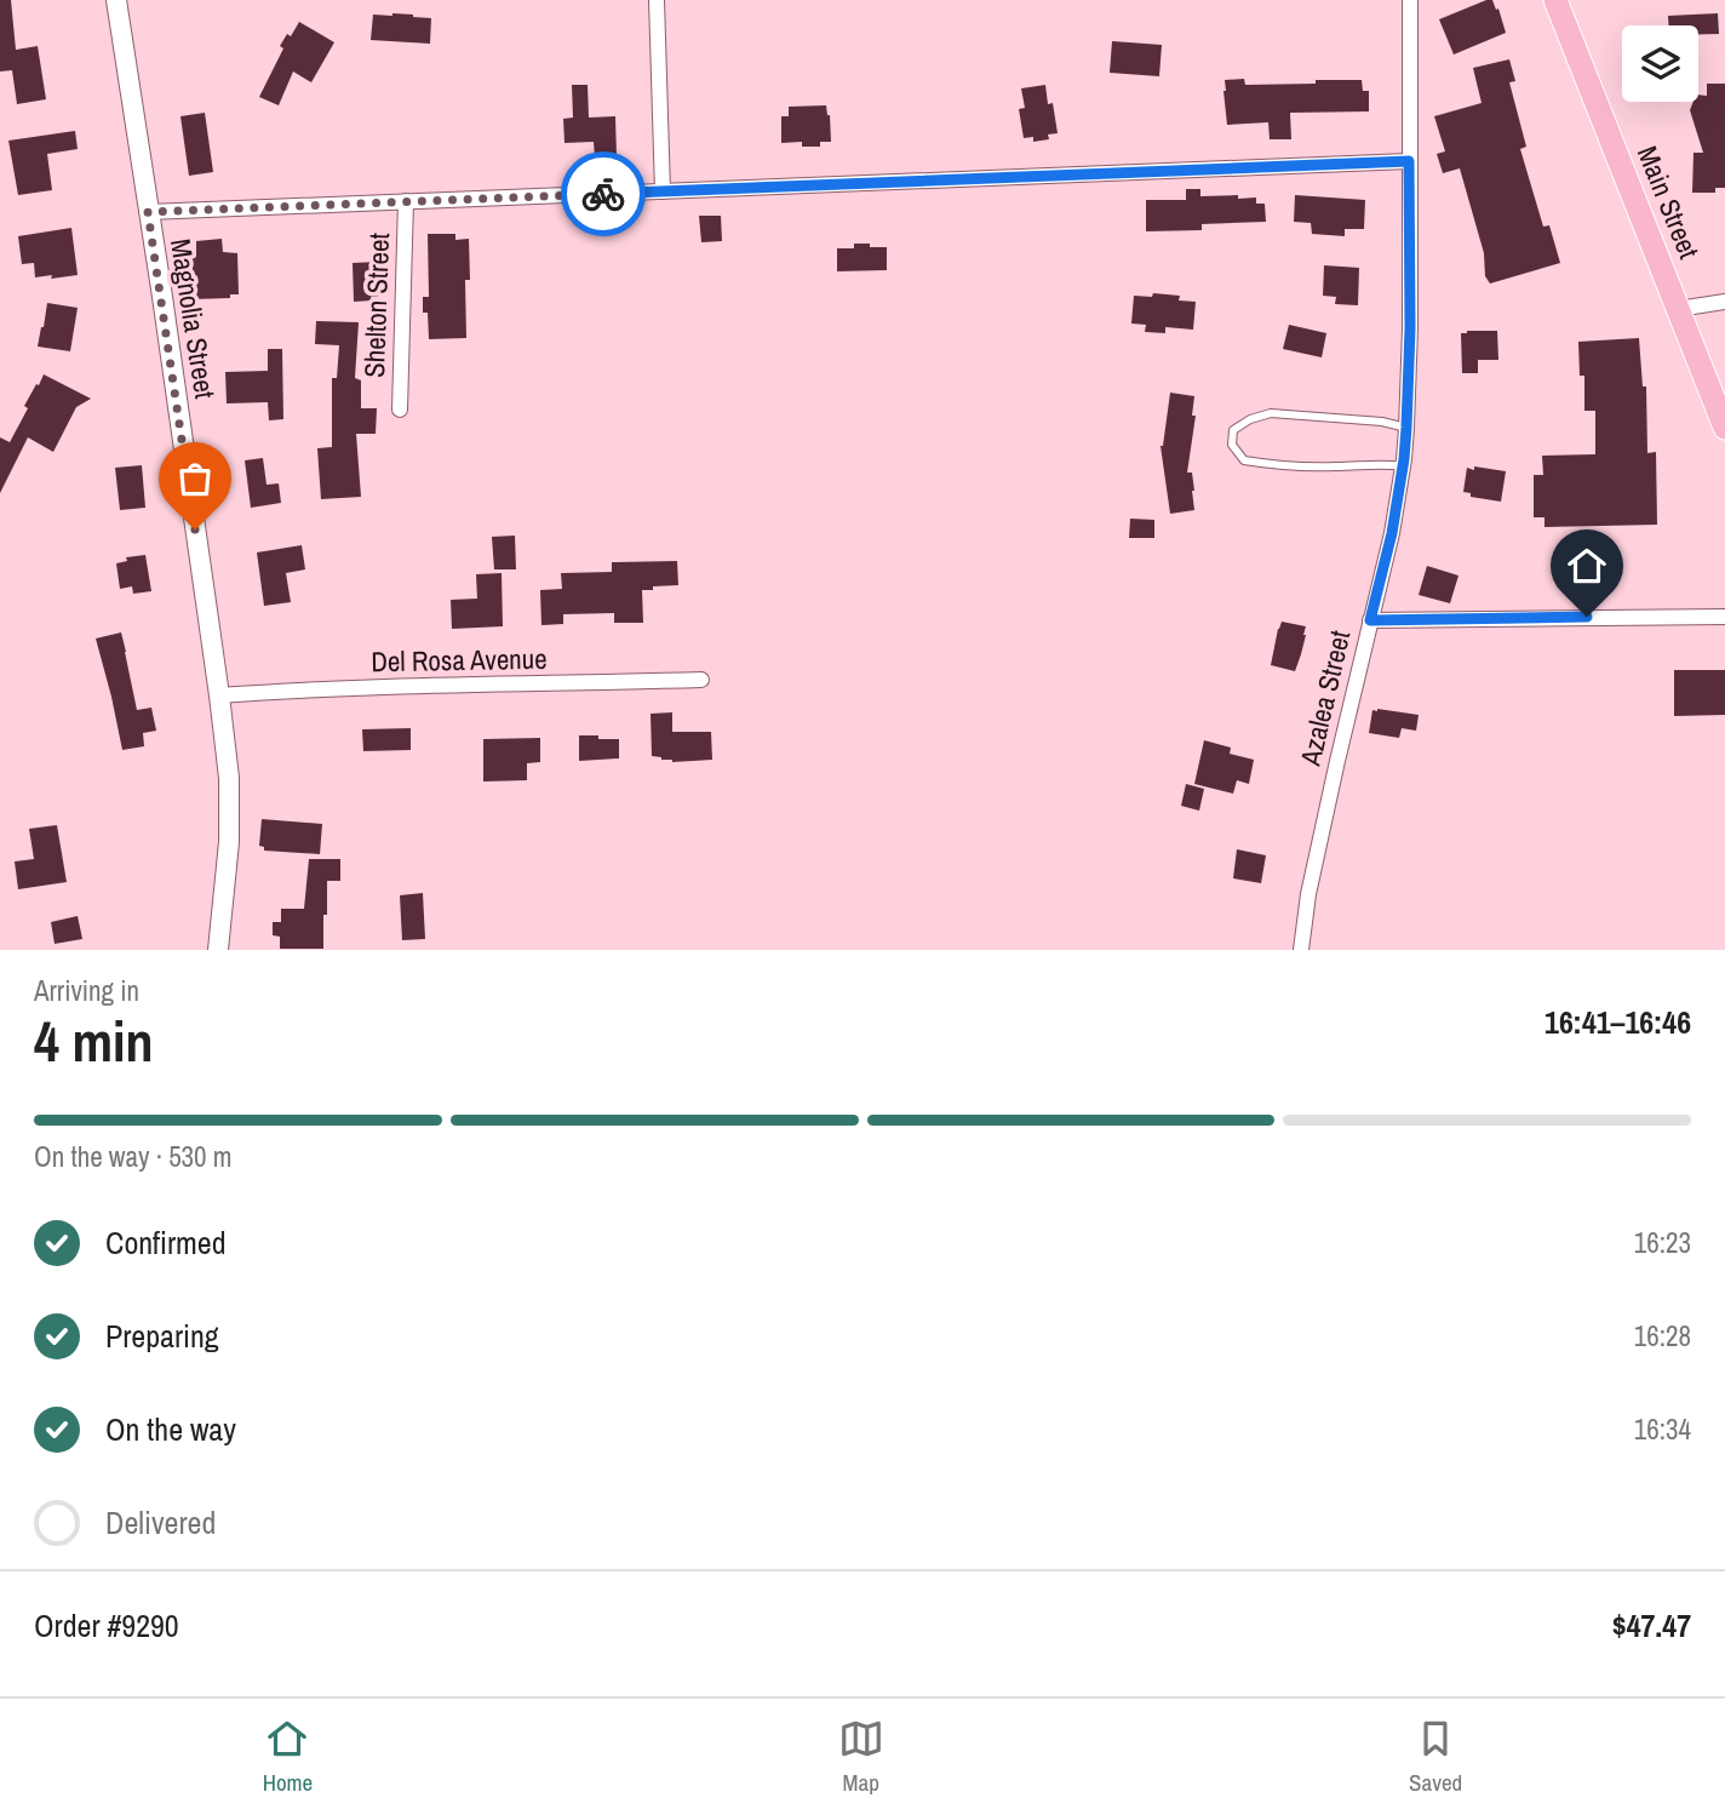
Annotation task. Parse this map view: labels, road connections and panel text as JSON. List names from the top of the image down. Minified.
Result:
{"streets":{"main road":["Main Street"],"street":["Shelton Street","Magnolia Street","Del Rosa Avenue","Azalea Street"]},"crossings":[["Magnolia Street","Del Rosa Avenue"]],"page":{"heading":["4 min","Arriving in","16:41–16:46"],"panel":["Order #9290","$47.47"],"bar":"On the way · 530 m","list":[["Confirmed","16:23"],["Preparing","16:28"],["On the way","16:34"],"Delivered"],"tabs":["Home","Map","Saved"]}}
